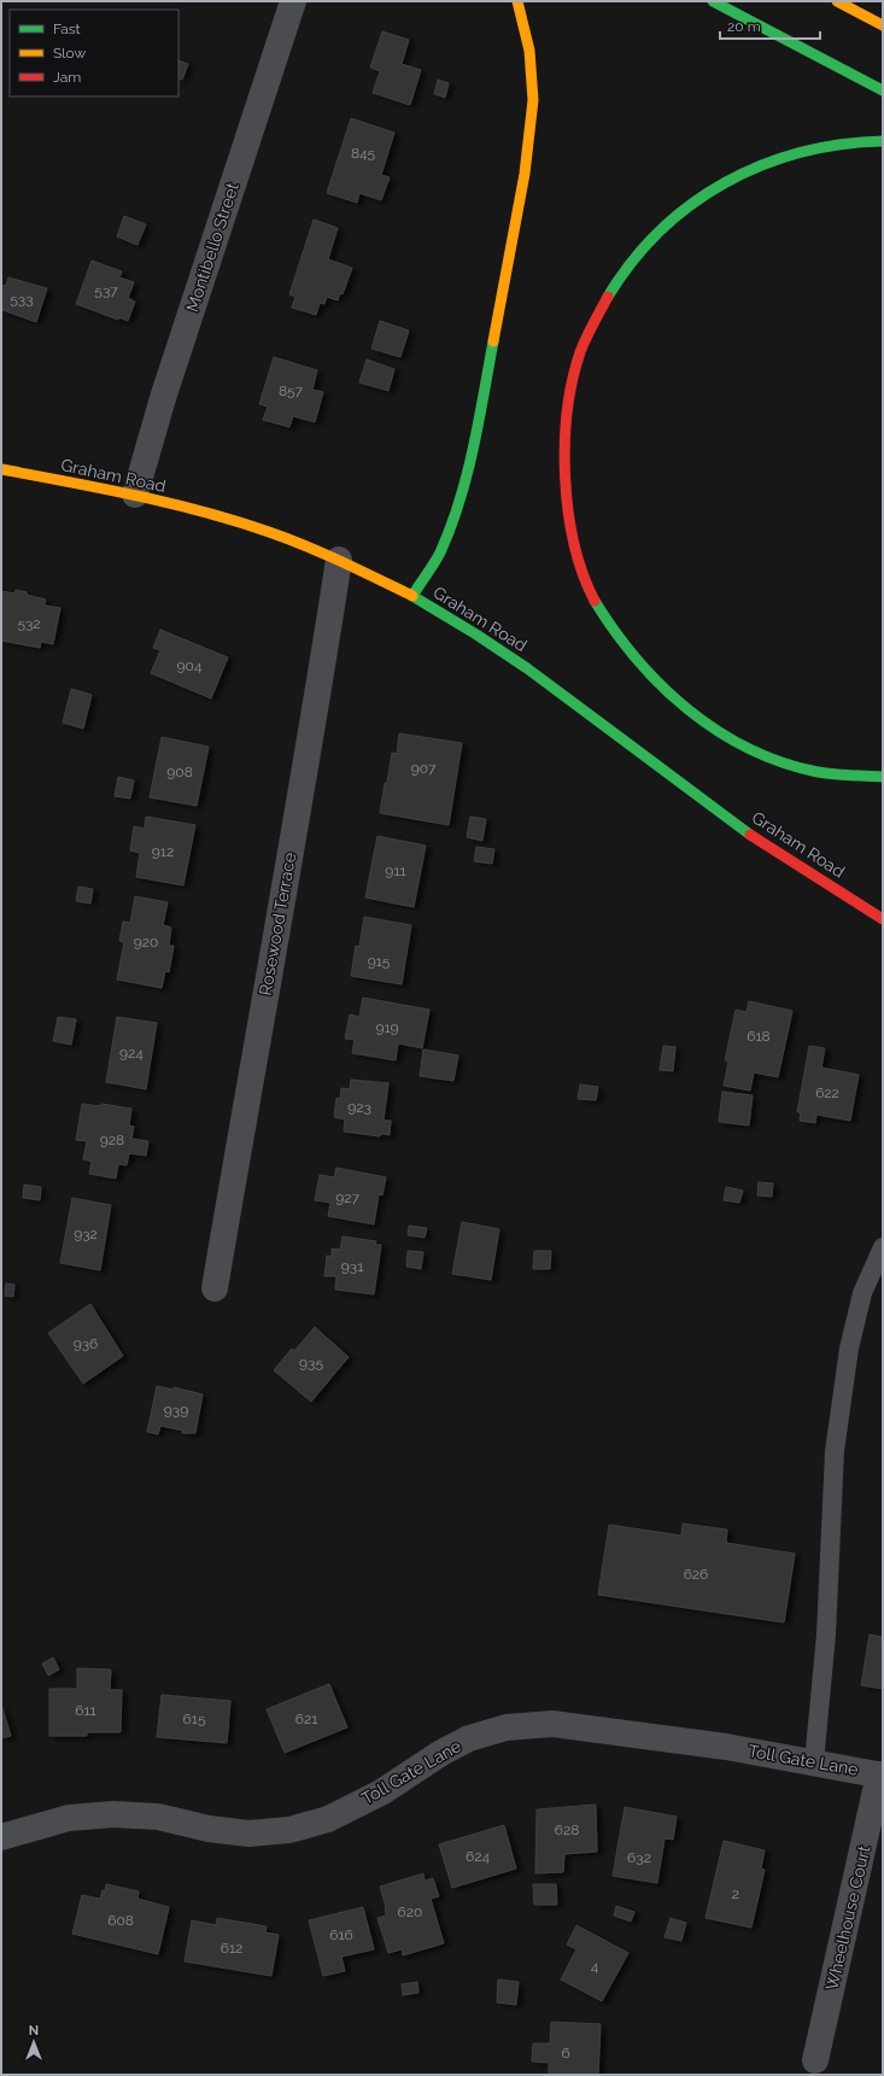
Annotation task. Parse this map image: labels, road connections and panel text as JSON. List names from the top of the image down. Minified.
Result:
{"streets":{"main road":["Graham Road"],"street":["Montibello Street","Rosewood Terrace","Toll Gate Lane","Wheelhouse Court"]},"crossings":[["Montibello Street","Graham Road"],["Graham Road","Rosewood Terrace"],["Toll Gate Lane","Wheelhouse Court"]],"house_numbers":["845","537","533","857","532","904","907","908","912","911","920","915","919","618","924","622","923","928","927","932","931","936","935","939","626","611","615","621","628","624","632","2","620","608","616","612","4","6"],"legend":["Fast","Slow","Jam"],"scale_bar":"20 m","north":"top"}
